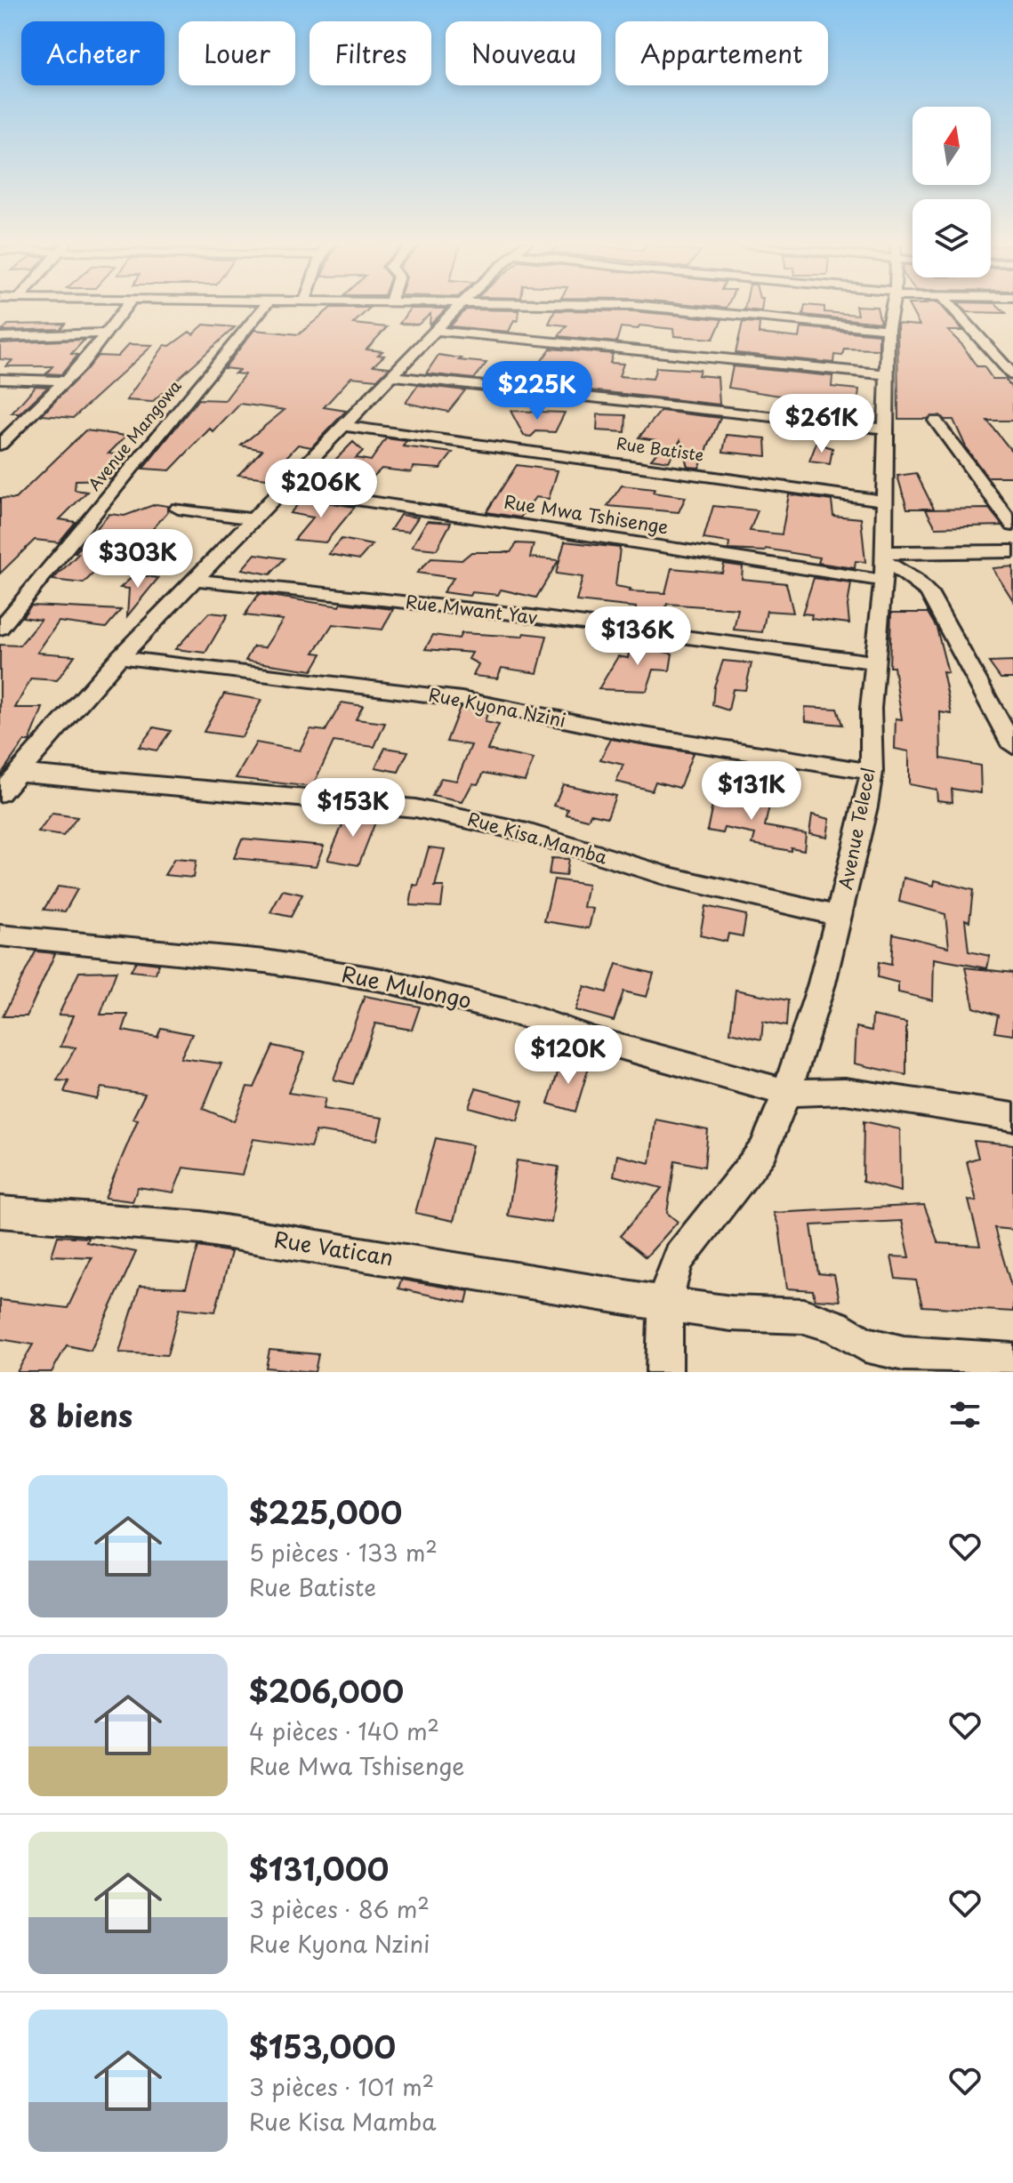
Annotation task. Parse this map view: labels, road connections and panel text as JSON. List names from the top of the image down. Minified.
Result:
{"streets":{"street":["Avenue Mangowa","Rue Batiste","Rue Mwa Tshisenge","Rue Mwant Yav","Rue Kyona Nzini","Avenue Telecel","Rue Kisa Mamba","Rue Mulongo","Rue Vatican"]},"crossings":[["Rue Batiste","Avenue Telecel"],["Rue Mwa Tshisenge","Avenue Telecel"],["Rue Mwant Yav","Avenue Telecel"],["Rue Kyona Nzini","Avenue Telecel"],["Avenue Telecel","Rue Kisa Mamba"],["Avenue Telecel","Rue Mulongo"],["Avenue Telecel","Rue Vatican"]],"north":"top","page":{"chip":["Acheter","Louer","Filtres","Nouveau","Appartement"],"price":["$225K","$261K","$206K","$303K","$136K","$131K","$153K","$120K"],"heading":"8 biens","list":[{"name":"$225,000","note":"5 pièces · 133 m² · Rue Batiste"},{"name":"$206,000","note":"4 pièces · 140 m² · Rue Mwa Tshisenge"},{"name":"$131,000","note":"3 pièces · 86 m² · Rue Kyona Nzini"},{"name":"$153,000","note":"3 pièces · 101 m² · Rue Kisa Mamba"}]}}
